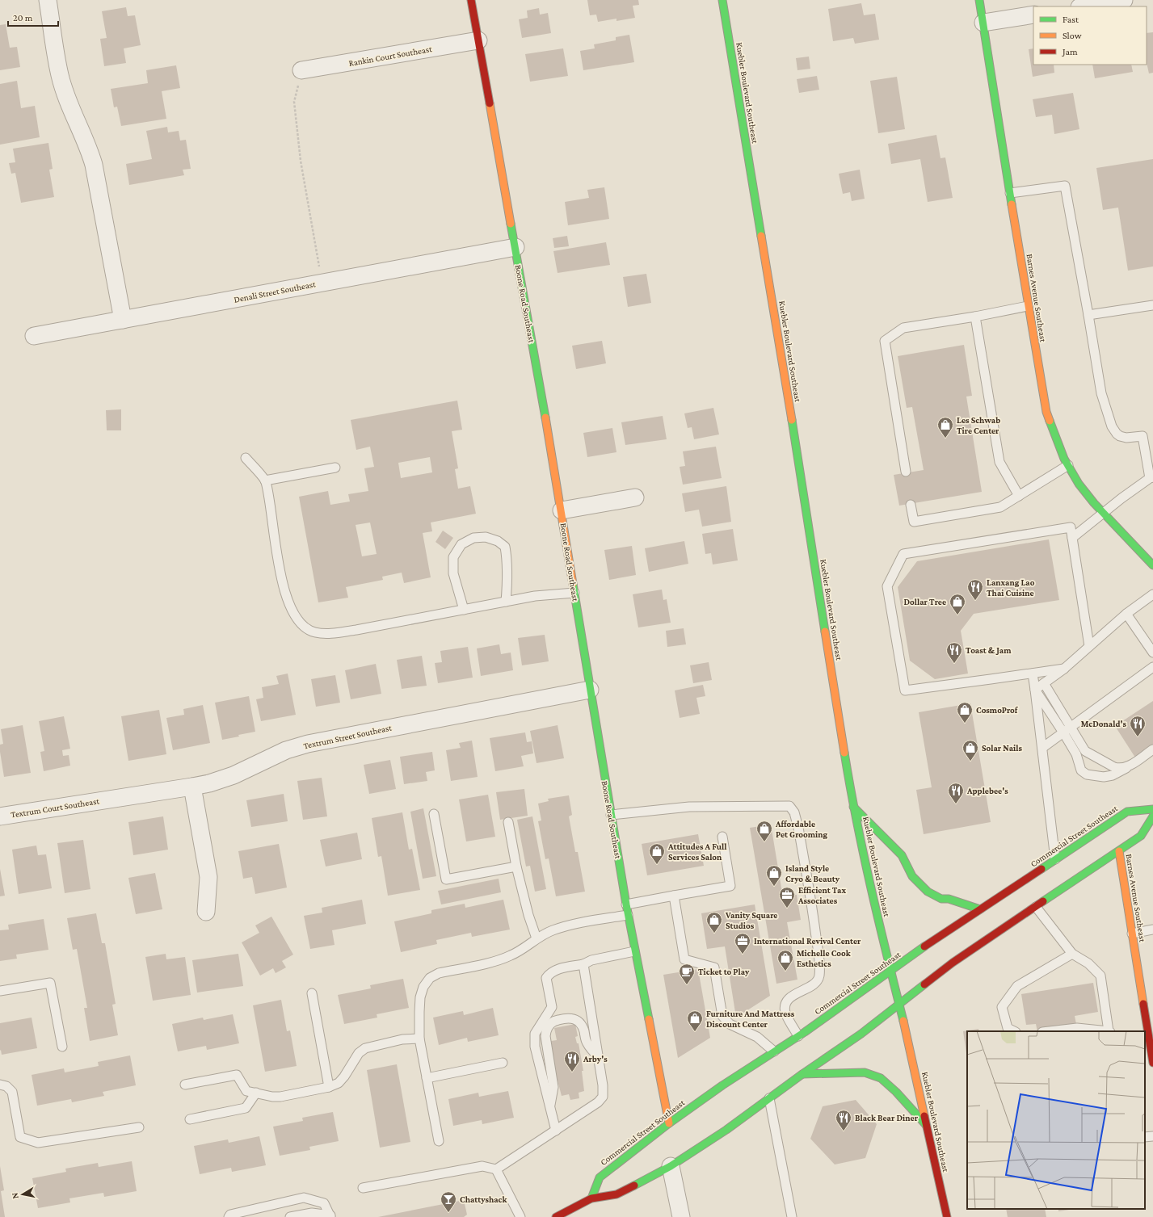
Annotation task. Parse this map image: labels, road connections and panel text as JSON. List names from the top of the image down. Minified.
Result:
{"streets":{"main road":["Kuebler Boulevard Southeast","Barnes Avenue Southeast","Boone Road Southeast","Commercial Street Southeast"],"street":["Rankin Court Southeast","Denali Street Southeast","Textrum Street Southeast","Textrum Court Southeast"]},"crossings":[["Rankin Court Southeast","Boone Road Southeast"],["Kuebler Boulevard Southeast","Commercial Street Southeast"],["Denali Street Southeast","Boone Road Southeast"],["Boone Road Southeast","Textrum Street Southeast"],["Boone Road Southeast","Commercial Street Southeast"],["Textrum Street Southeast","Textrum Court Southeast"]],"places":{"shop":["Les Schwab Tire Center","Dollar Tree","CosmoProf","Solar Nails","Affordable Pet Grooming","Attitudes A Full Services Salon","Island Style Cryo & Beauty","Vanity Square Studios","Michelle Cook Esthetics","Furniture And Mattress Discount Center"],"restaurant":["Lanxang Lao Thai Cuisine","Toast & Jam","McDonald's","Applebee's","Arby's","Black Bear Diner"],"office":["Efficient Tax Associates","International Revival Center"],"cafe":["Ticket to Play"],"bar":["Chattyshack"]},"legend":["Fast","Slow","Jam"],"scale_bar":"20 m","north":"left"}
